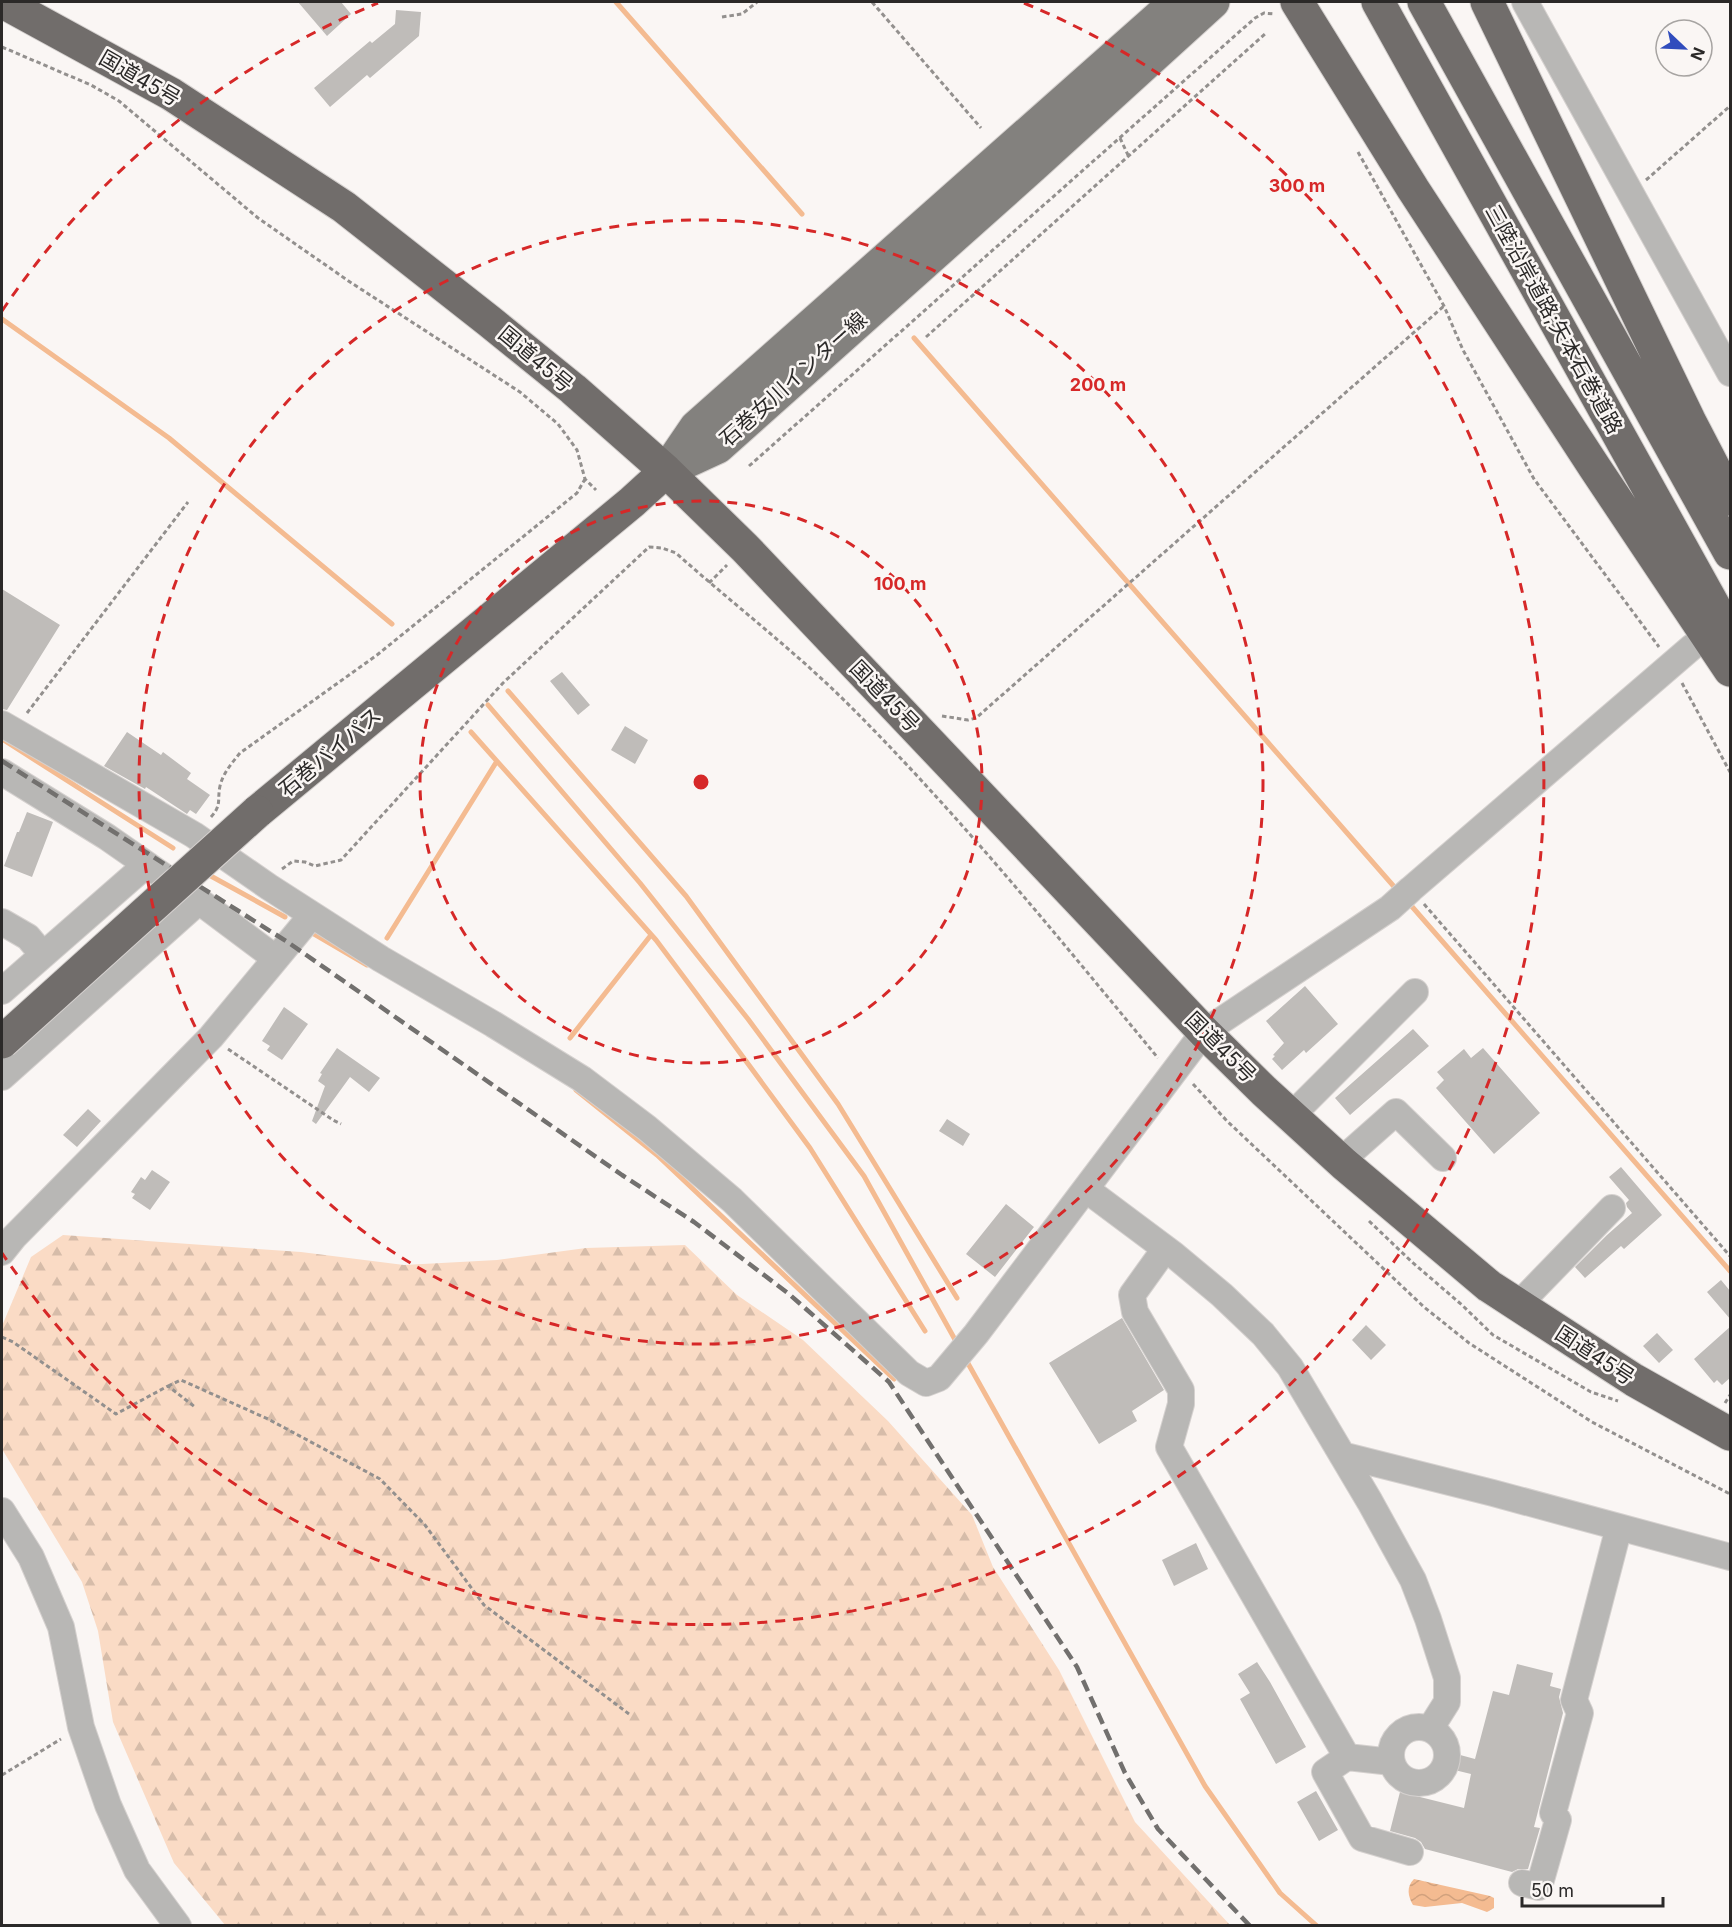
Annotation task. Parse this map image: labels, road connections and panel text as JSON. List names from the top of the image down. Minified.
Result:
{"streets":{"highway":["国道45号","三陸沿岸道路;矢本石巻道路","石巻バイパス"],"main road":["石巻女川インター線"]},"crossings":[["国道45号","石巻女川インター線"],["国道45号","石巻バイパス"],["石巻女川インター線","石巻バイパス"]],"scale_bar":"50 m","north":"bottom right","rings":["300 m","200 m","100 m"]}
